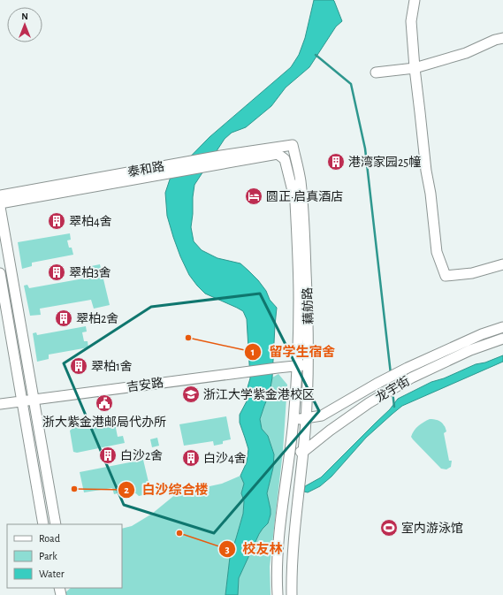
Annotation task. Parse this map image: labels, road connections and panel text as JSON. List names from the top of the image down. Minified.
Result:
{"streets":{"street":["泰和路","藕舫路","吉安路","龙宇街"]},"crossings":[["泰和路","藕舫路"],["藕舫路","吉安路"],["藕舫路","龙宇街"]],"places":{"building":["港湾家园25幢","翠柏4舍","翠柏3舍","翠柏2舍","翠柏1舍","白沙2舍","白沙4舍"],"hotel":["圆正·启真酒店"],"other":["留学生宿舍","白沙综合楼","校友林"],"school or university":["浙江大学紫金港校区"],"public building":["浙大紫金港邮局代办所"],"sports":["室内游泳馆"]},"legend":["Road","Park","Water"],"north":"top"}
